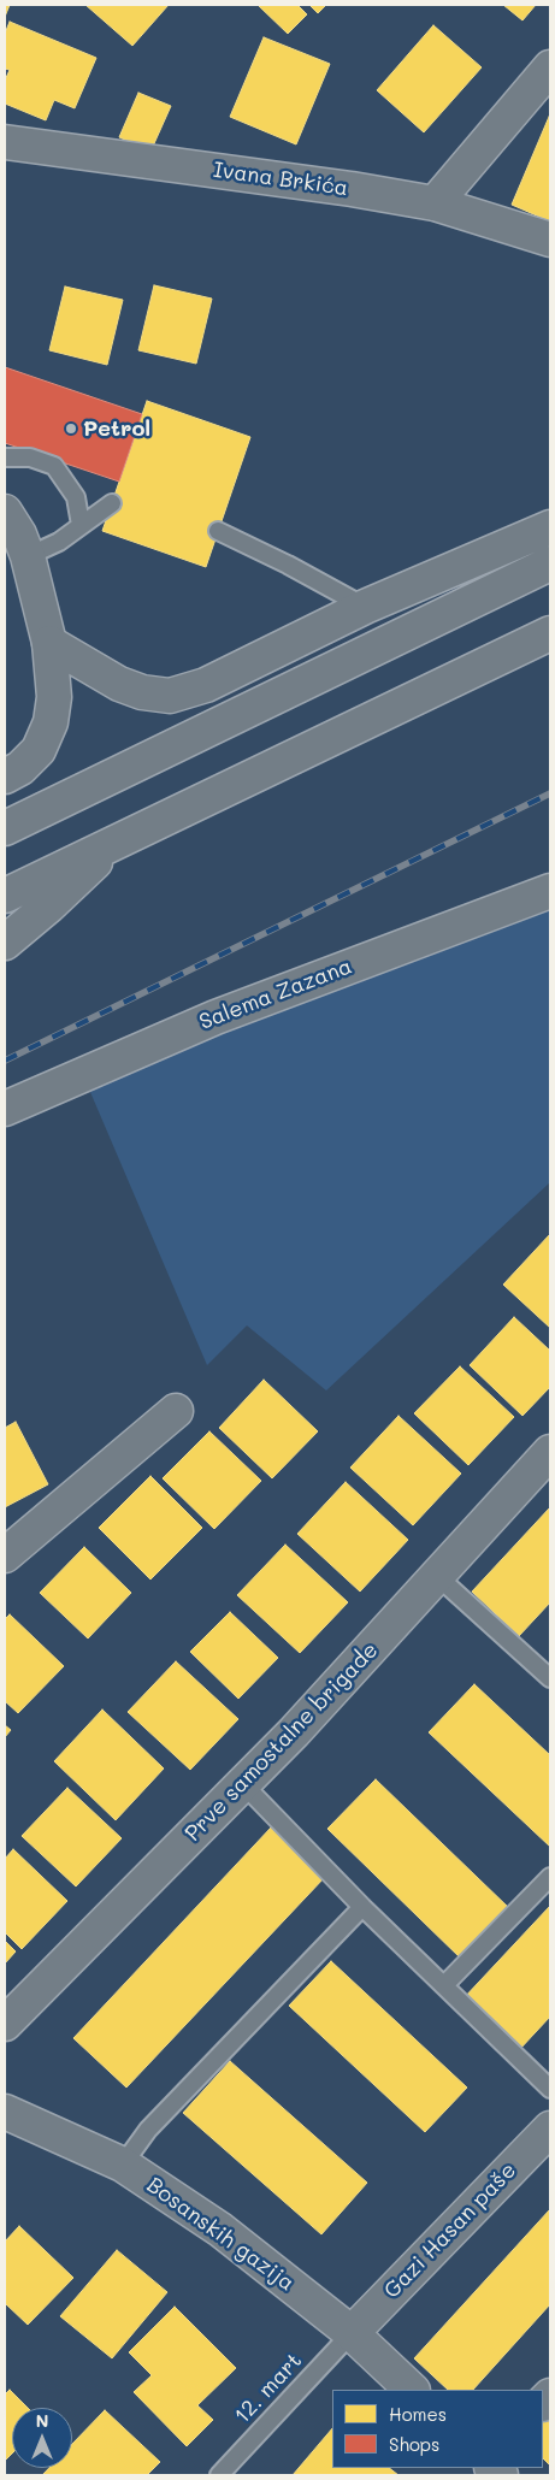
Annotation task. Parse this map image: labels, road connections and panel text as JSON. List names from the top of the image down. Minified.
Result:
{"streets":{"main road":["Ivana Brkića","Salema Zazana","Prve samostalne brigade","Gazi Hasan paše","Bosanskih gazija"],"lane":["12. mart"]},"crossings":[["Gazi Hasan paše","Bosanskih gazija"],["Gazi Hasan paše","12. mart"],["Bosanskih gazija","12. mart"]],"places":["Petrol"],"legend":["Homes","Shops"],"north":"top"}
